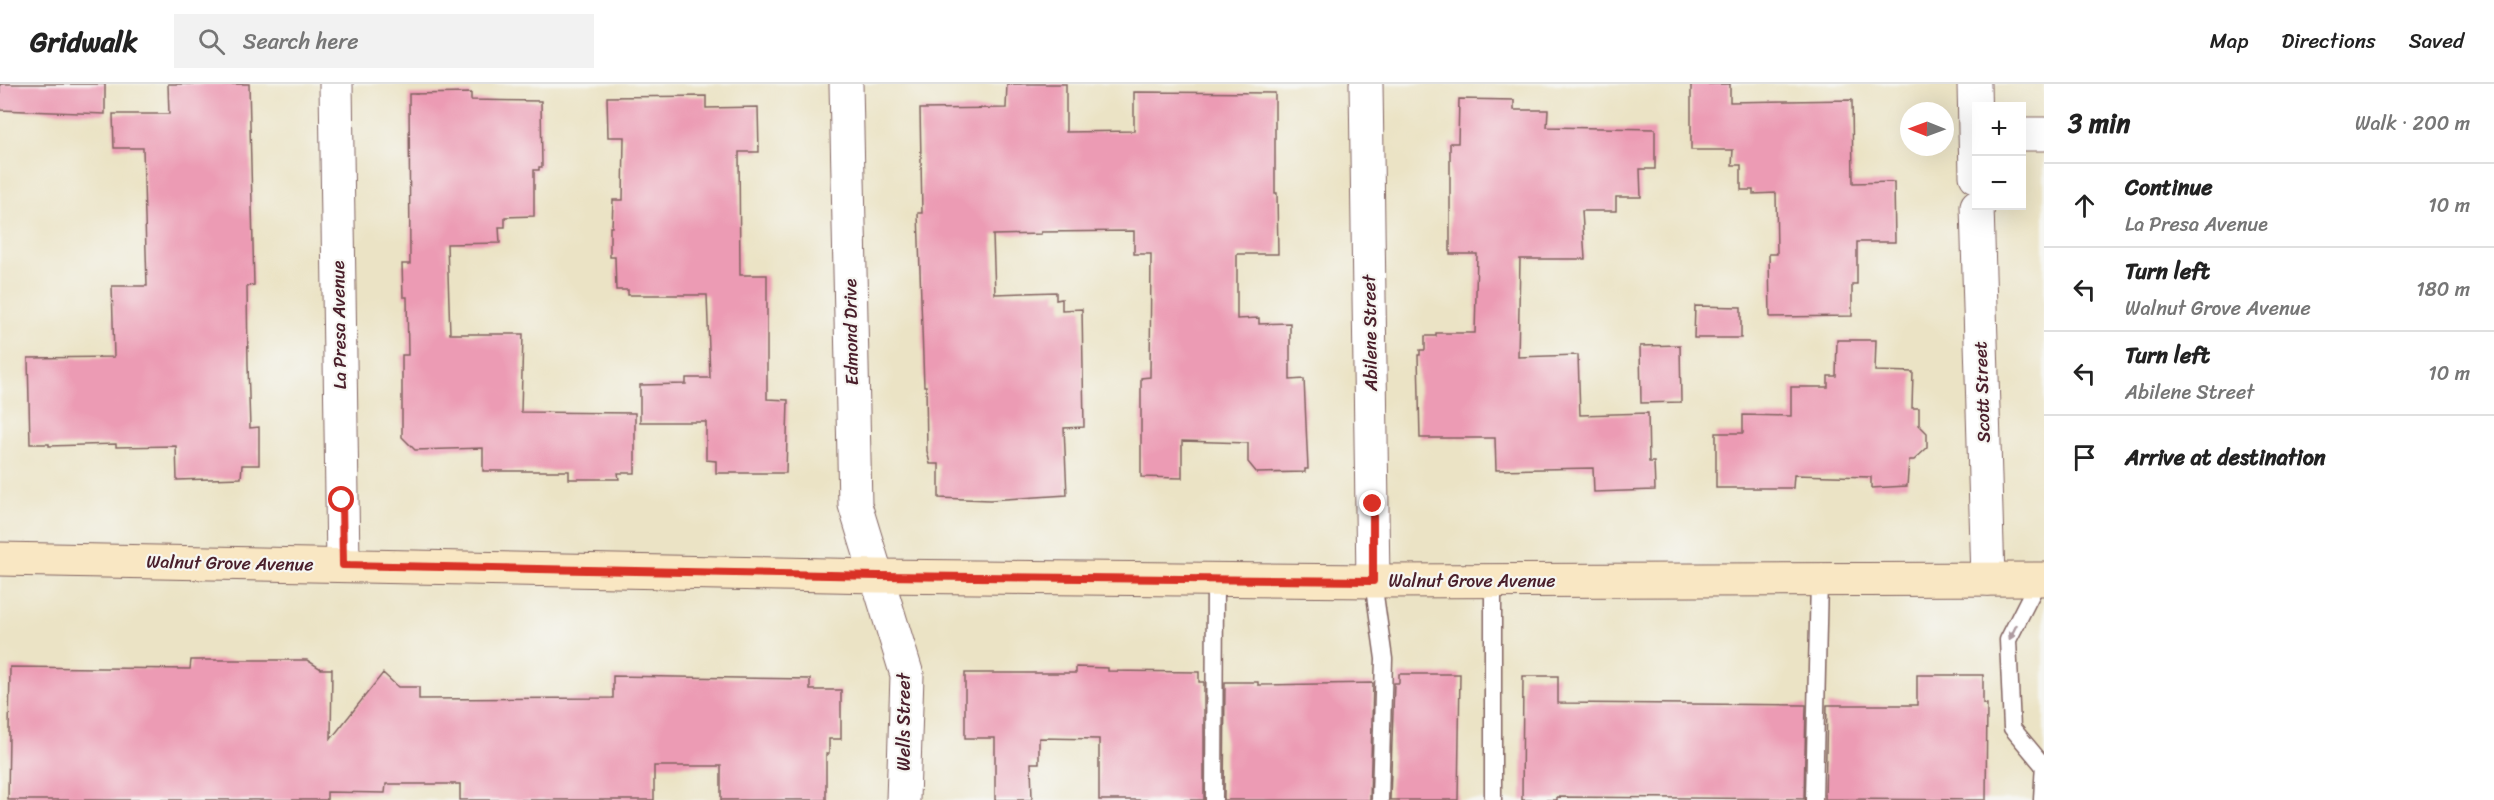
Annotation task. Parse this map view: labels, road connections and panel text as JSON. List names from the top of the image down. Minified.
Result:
{"streets":{"main road":["Walnut Grove Avenue"],"street":["La Presa Avenue","Edmond Drive","Abilene Street","Scott Street","Wells Street"]},"crossings":[["La Presa Avenue","Walnut Grove Avenue"],["Edmond Drive","Walnut Grove Avenue"],["Edmond Drive","Wells Street"],["Abilene Street","Walnut Grove Avenue"],["Scott Street","Walnut Grove Avenue"],["Walnut Grove Avenue","Wells Street"]],"north":"left","page":{"header":"Gridwalk","search":"Search here","nav":["Map","Directions","Saved"],"heading":["3 min","Walk · 200 m"],"map_buttons":["+","−"],"list":[["Continue","La Presa Avenue","10 m"],["Turn left","Walnut Grove Avenue","180 m"],["Turn left","Abilene Street","10 m"],"Arrive at destination"]}}
